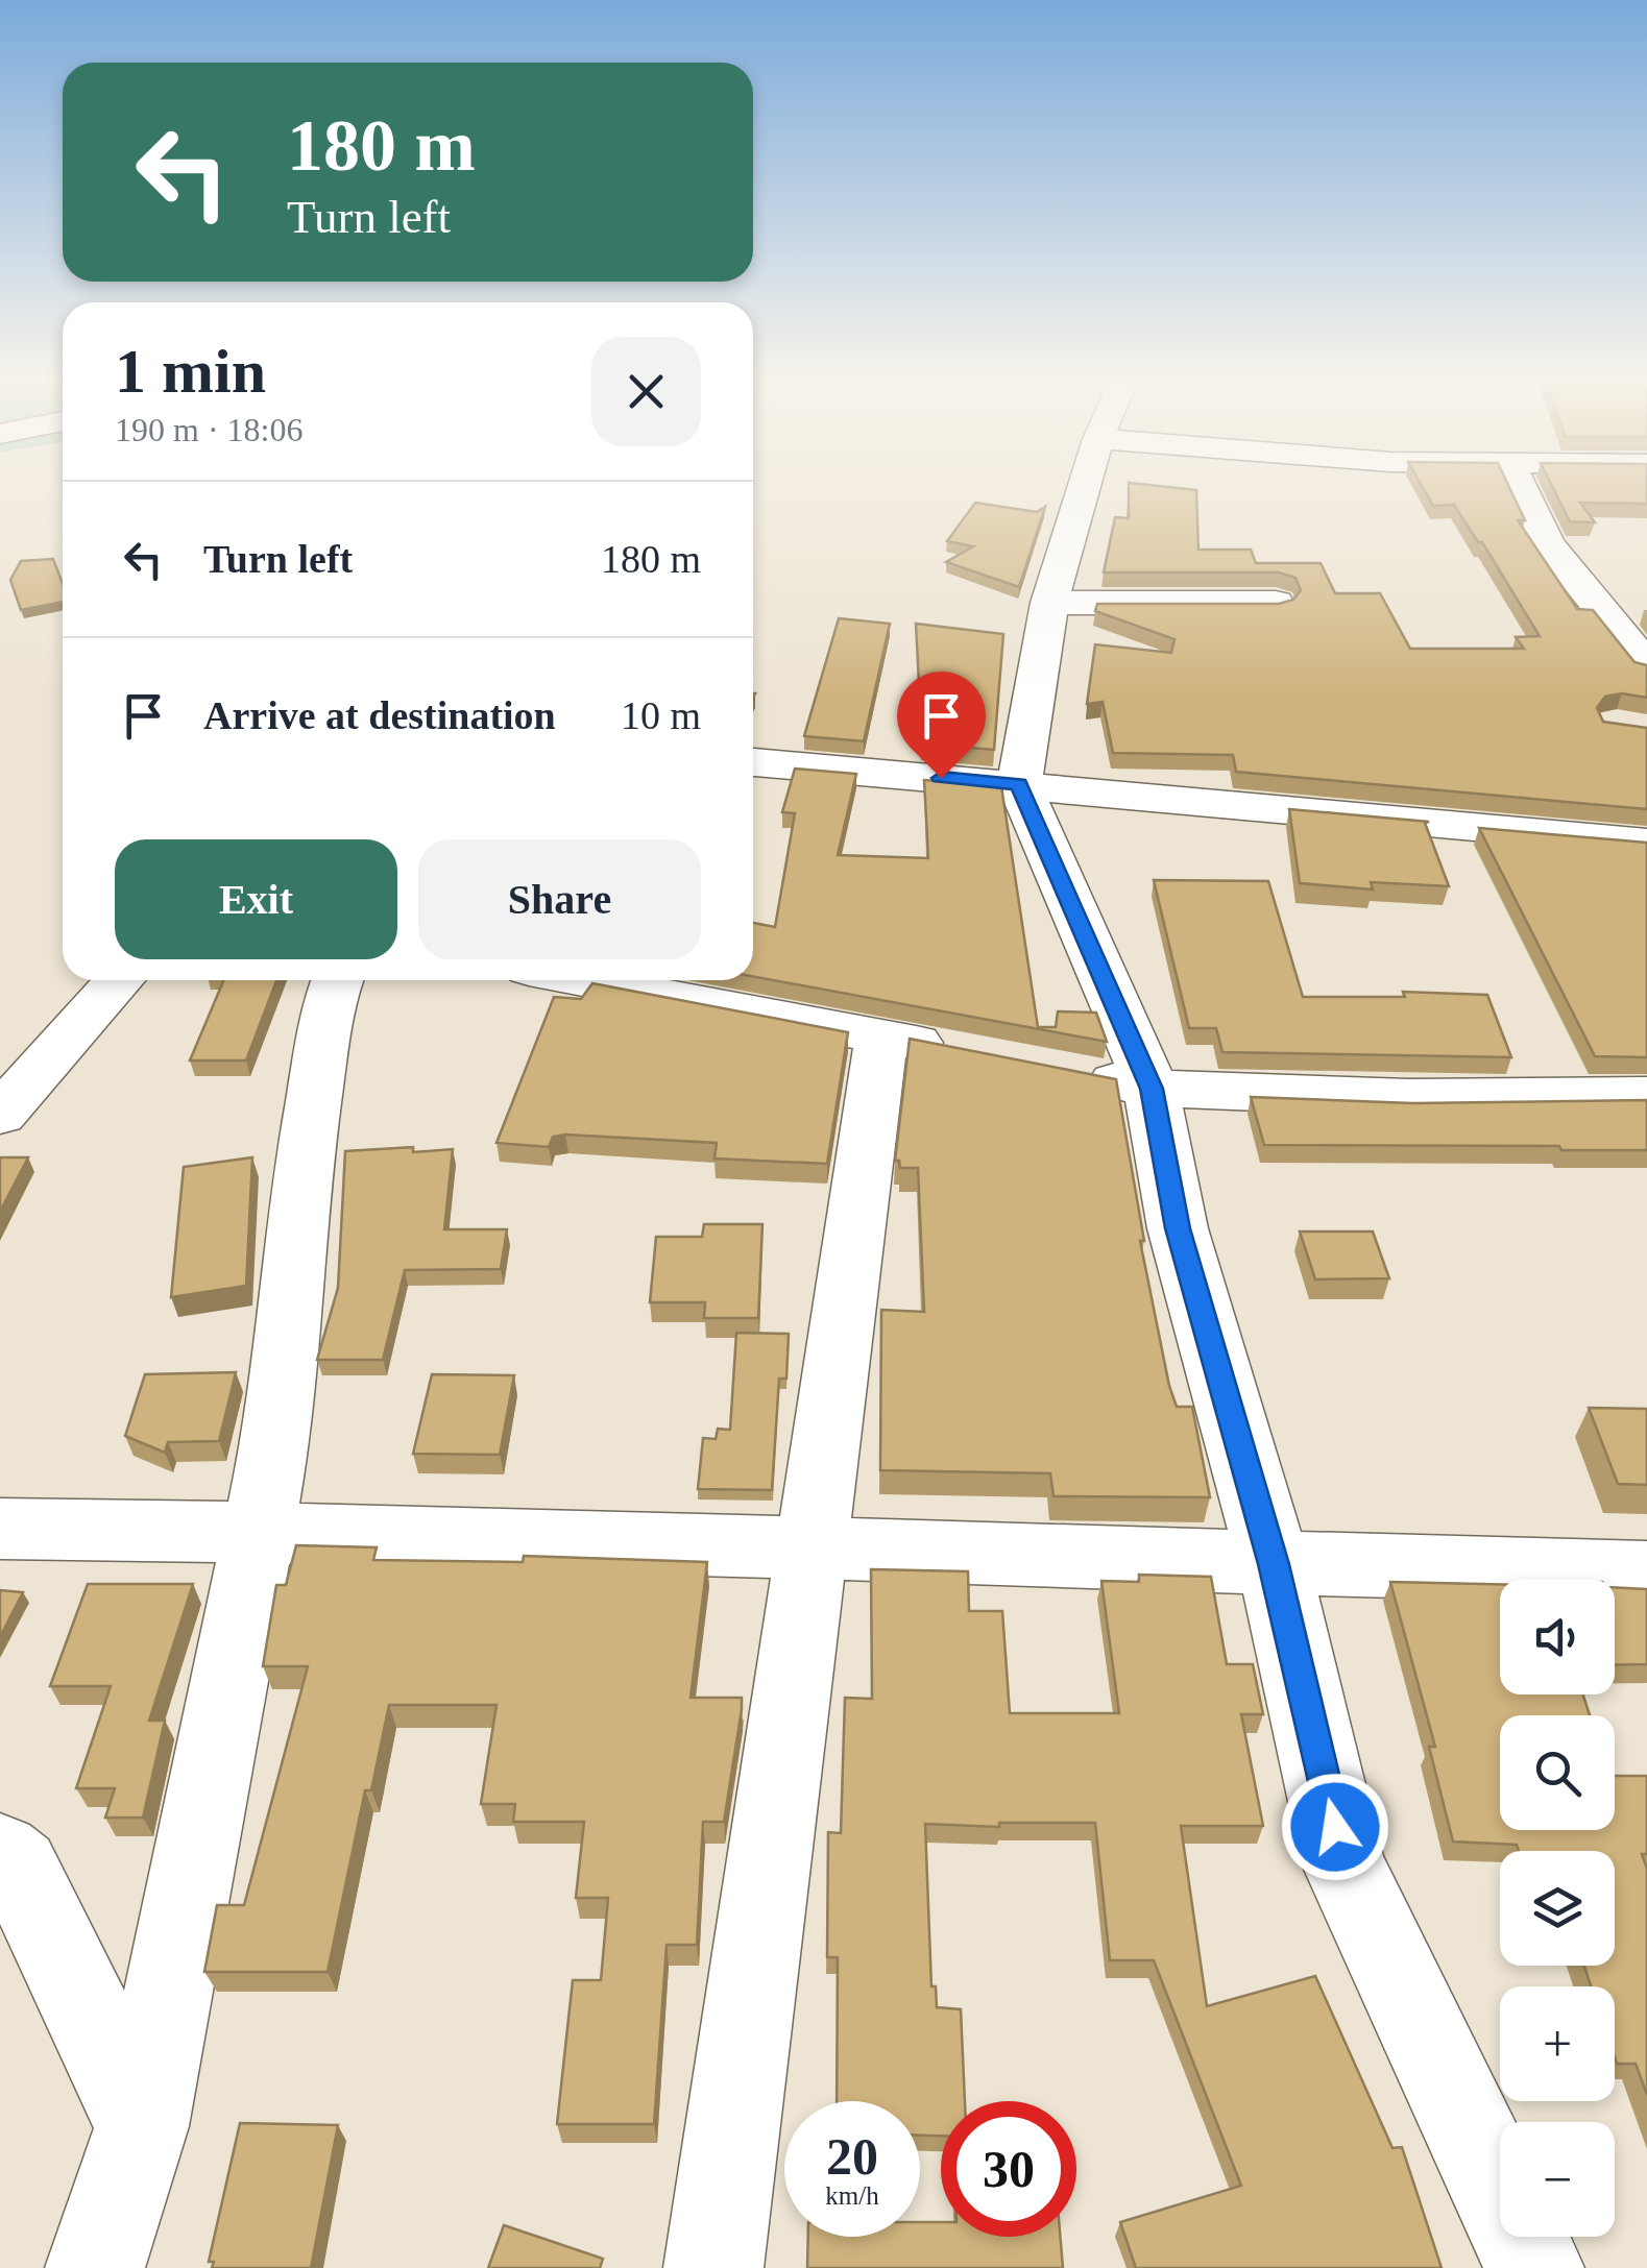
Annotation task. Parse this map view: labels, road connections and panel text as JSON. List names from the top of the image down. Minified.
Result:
{"page":{"turn":["180 m","Turn left"],"heading":["1 min","190 m · 18:06"],"list":[{"name":"Turn left","value":"180 m"},{"name":"Arrive at destination","value":"10 m"}],"buttons":["Exit","Share"],"map_buttons":["+","−"],"speed":"20 km/h","limit":"30"}}
